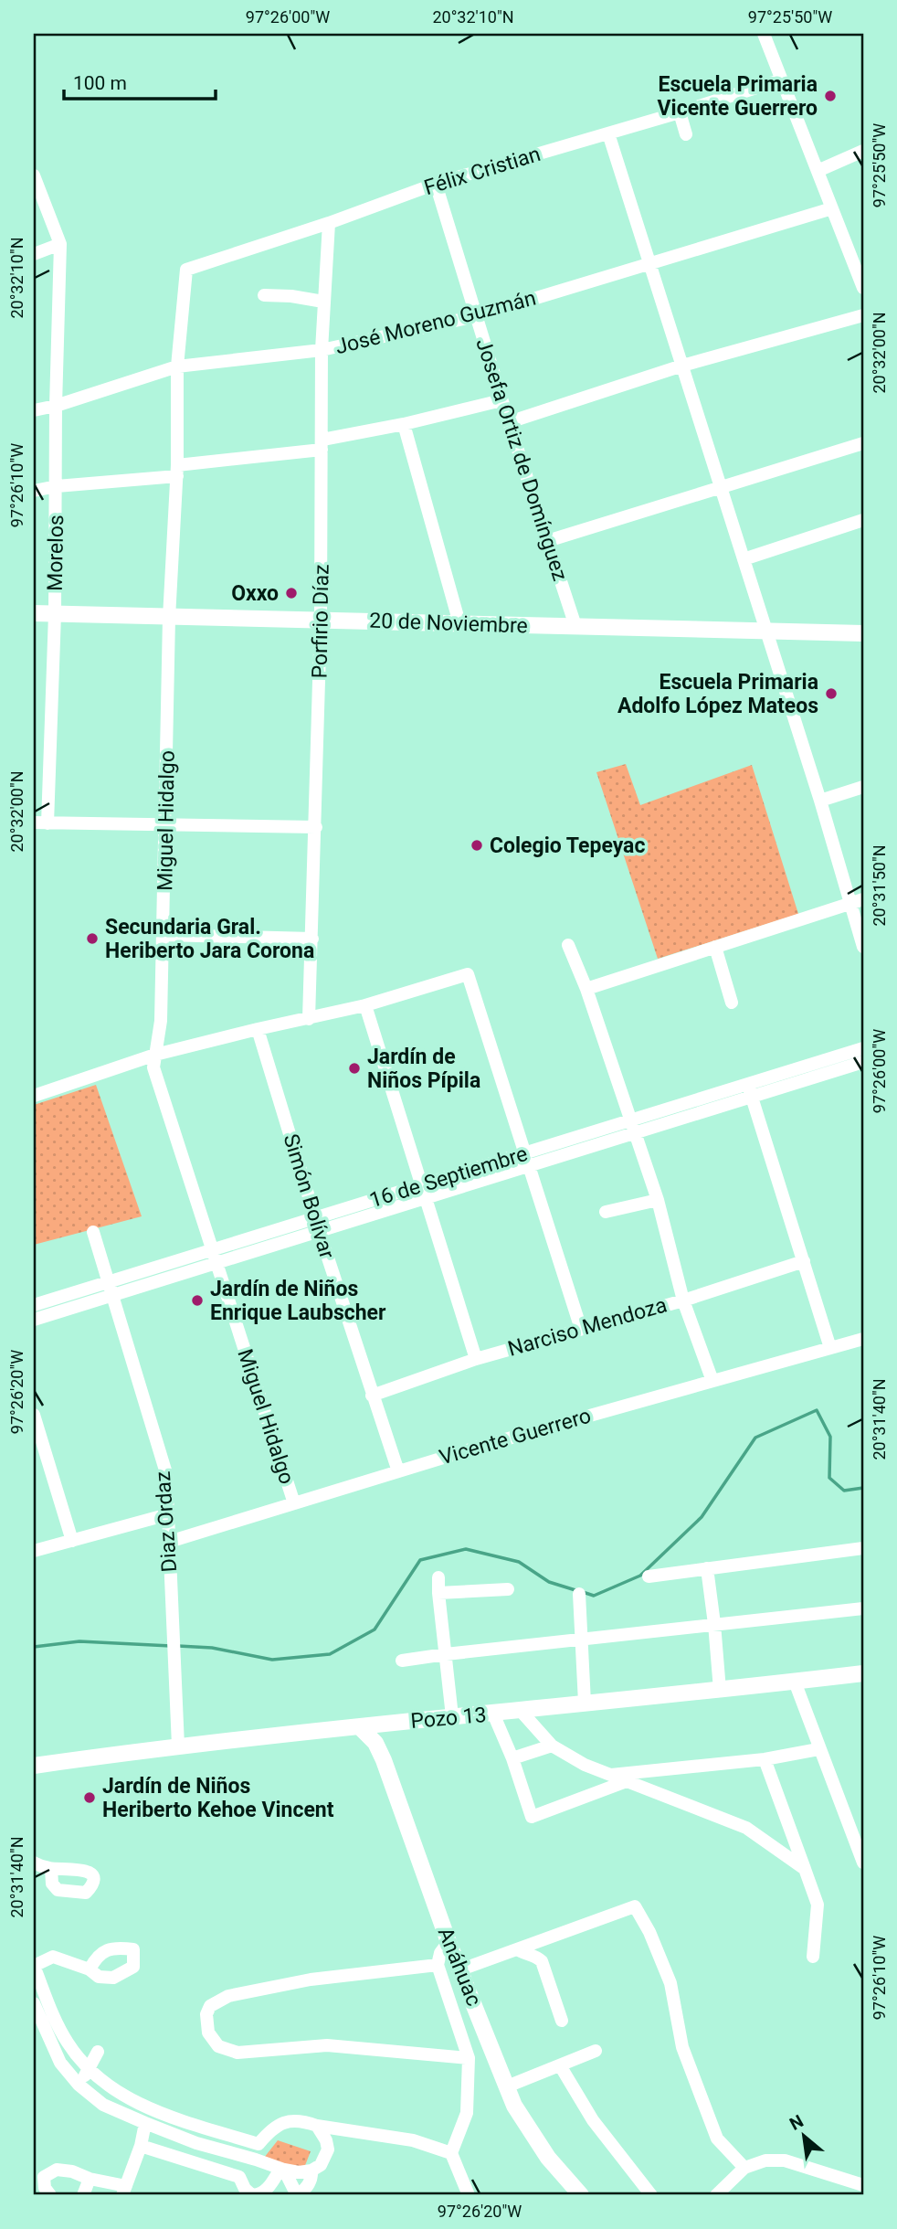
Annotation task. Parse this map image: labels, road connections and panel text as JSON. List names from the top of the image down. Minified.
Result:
{"streets":{"main road":["20 de Noviembre","Pozo 13","Anáhuac"],"street":["Félix Cristian","José Moreno Guzmán","Josefa Ortiz de Domínguez","Morelos","Porfirio Díaz","Miguel Hidalgo","16 de Septiembre","Simón Bolívar","Narciso Mendoza","Vicente Guerrero","Diaz Ordaz"]},"crossings":[["Félix Cristian","Josefa Ortiz de Domínguez"],["Félix Cristian","Porfirio Díaz"],["Félix Cristian","Miguel Hidalgo"],["José Moreno Guzmán","Josefa Ortiz de Domínguez"],["José Moreno Guzmán","Morelos"],["José Moreno Guzmán","Porfirio Díaz"],["José Moreno Guzmán","Miguel Hidalgo"],["Josefa Ortiz de Domínguez","20 de Noviembre"],["Morelos","20 de Noviembre"],["Porfirio Díaz","20 de Noviembre"],["20 de Noviembre","Miguel Hidalgo"],["Miguel Hidalgo","16 de Septiembre"],["Miguel Hidalgo","Vicente Guerrero"],["16 de Septiembre","Simón Bolívar"],["16 de Septiembre","Diaz Ordaz"],["Simón Bolívar","Narciso Mendoza"],["Simón Bolívar","Vicente Guerrero"],["Vicente Guerrero","Diaz Ordaz"],["Diaz Ordaz","Pozo 13"],["Pozo 13","Anáhuac"]],"places":["Escuela Primaria Vicente Guerrero","Oxxo","Escuela Primaria Adolfo López Mateos","Colegio Tepeyac","Secundaria Gral. Heriberto Jara Corona","Jardín de Niños Pípila","Jardín de Niños Enrique Laubscher","Jardín de Niños Heriberto Kehoe Vincent"],"scale_bar":"100 m","north":"top left","coordinates":["97°26'00\"W","20°32'10\"N","97°25'50\"W","20°32'00\"N","97°26'10\"W","20°31'50\"N","97°26'20\"W","20°31'40\"N"]}
